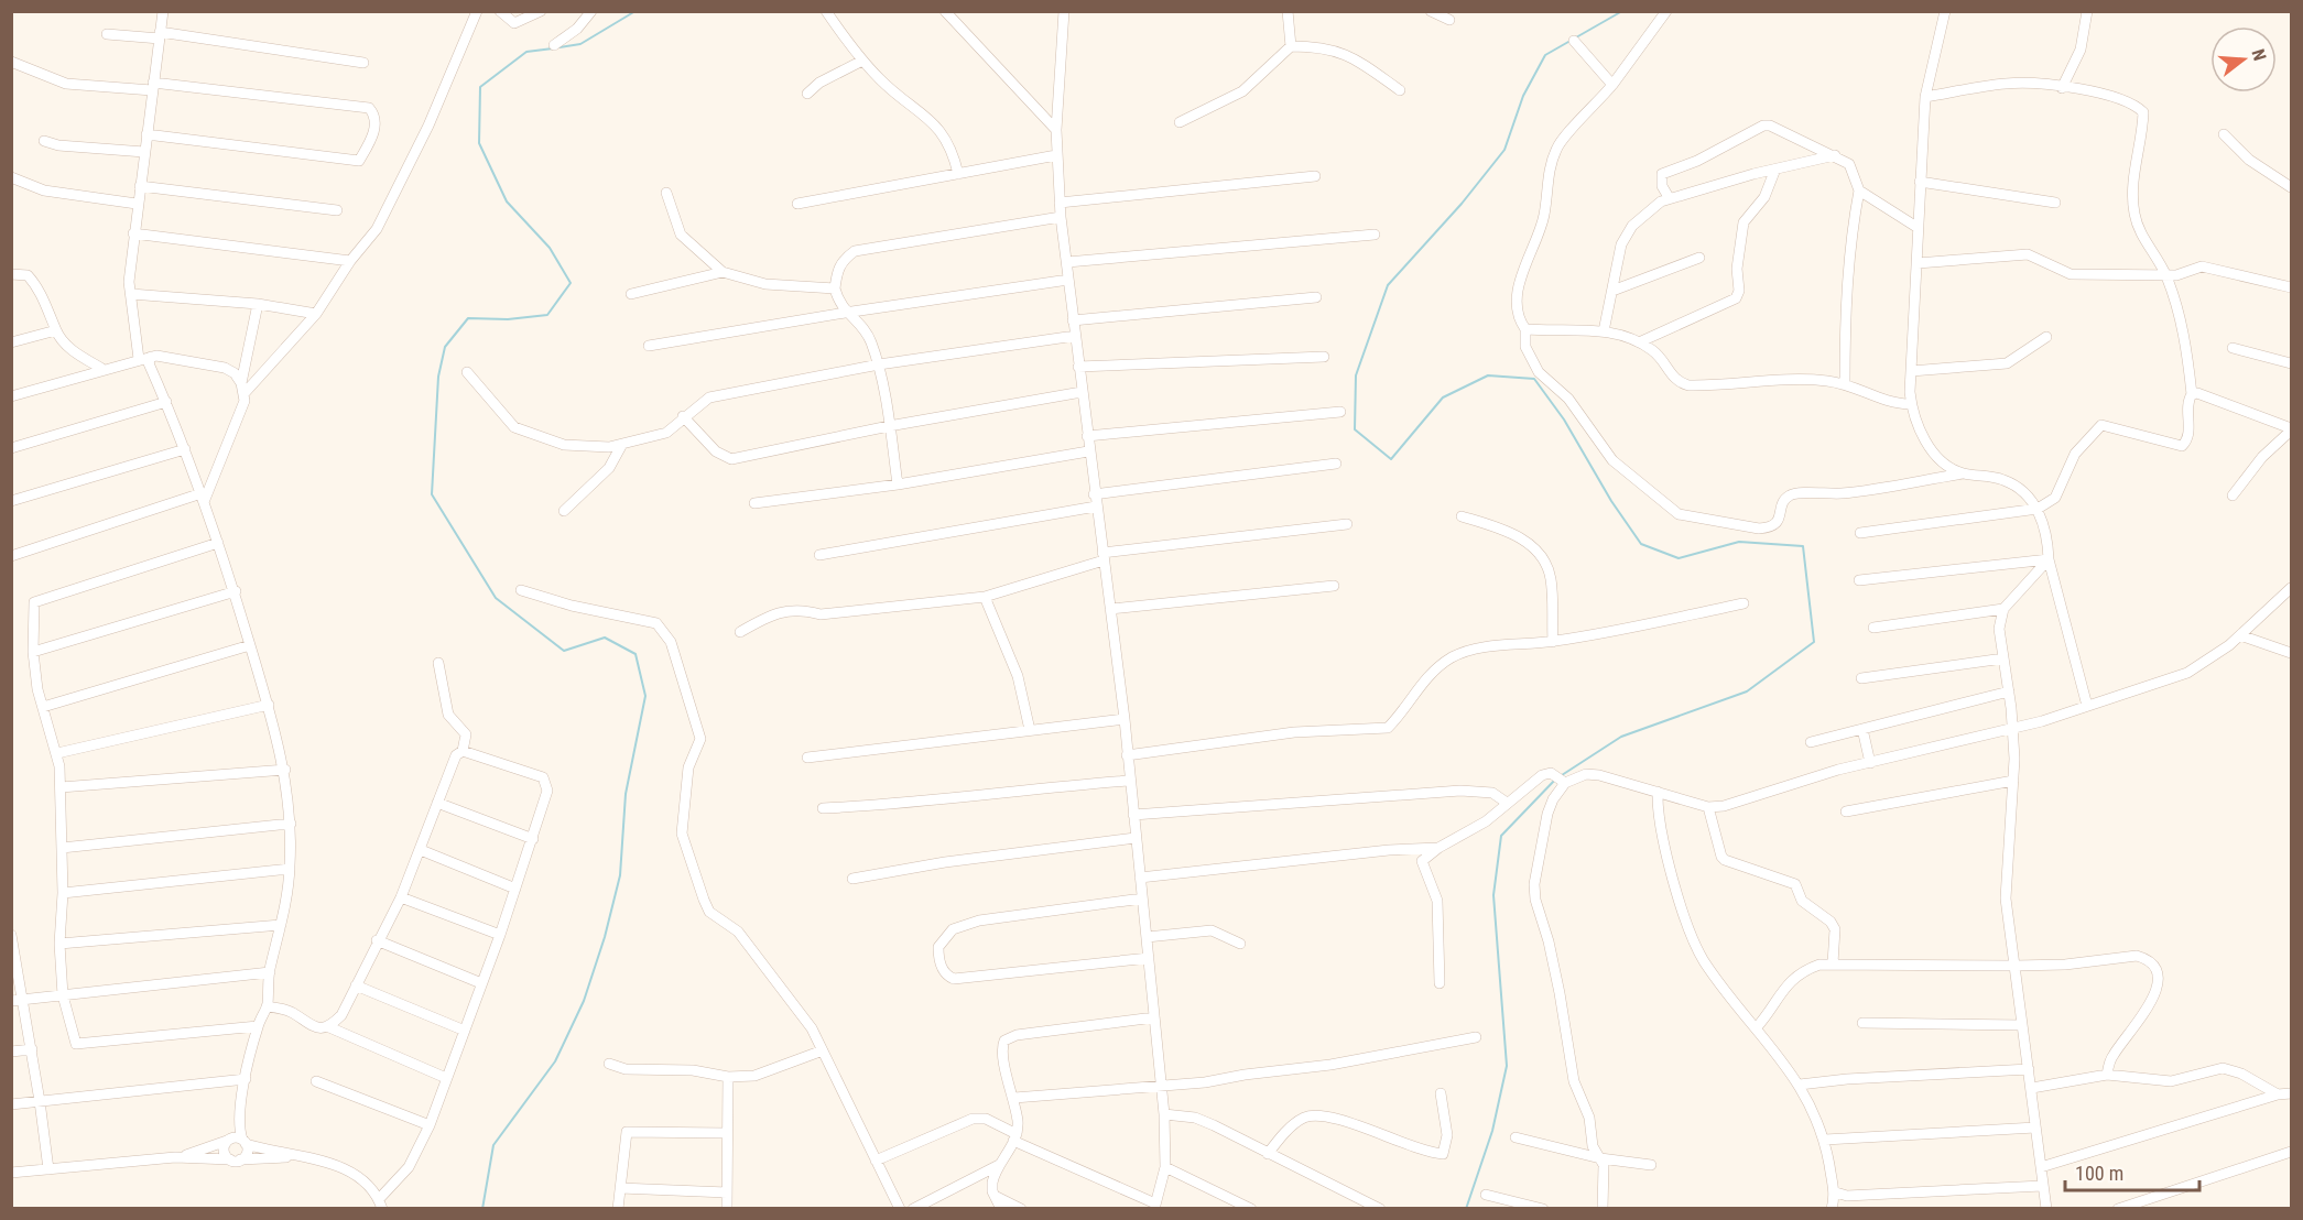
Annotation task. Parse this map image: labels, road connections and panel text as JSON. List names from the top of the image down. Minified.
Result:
{"scale_bar":"100 m","north":"right"}
